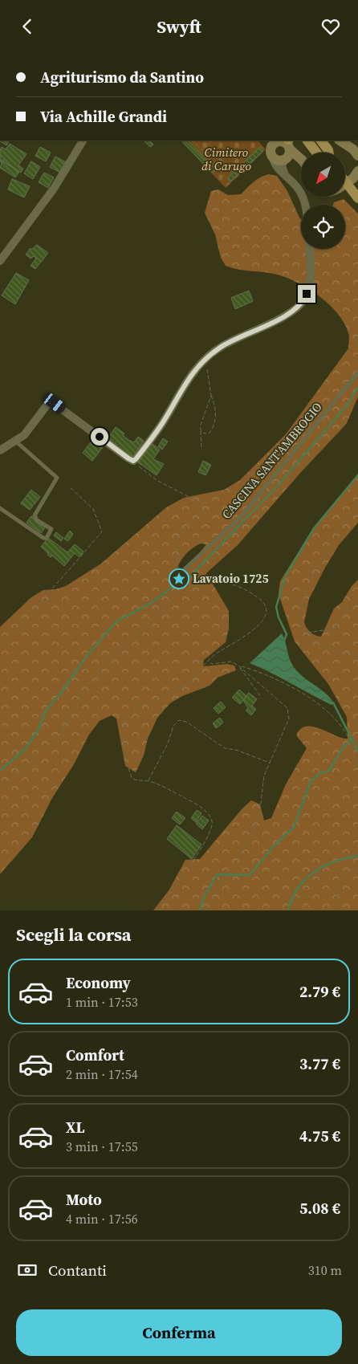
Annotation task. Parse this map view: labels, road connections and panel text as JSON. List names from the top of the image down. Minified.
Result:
{"streets":{"lane":["CASCINA SANT'AMBROGIO"]},"parks":["Cimitero di Carugo"],"places":{"place":["Lavatoio 1725"]},"north":"bottom left","page":{"header":"Swyft","banner":["Agriturismo da Santino","Via Achille Grandi"],"heading":"Scegli la corsa","list":[{"name":"Economy","note":"1 min · 17:53","value":"2.79 €"},{"name":"Comfort","note":"2 min · 17:54","value":"3.77 €"},{"name":"XL","note":"3 min · 17:55","value":"4.75 €"},{"name":"Moto","note":"4 min · 17:56","value":"5.08 €"}],"pay":["Contanti","310 m"],"buttons":"Conferma"}}
